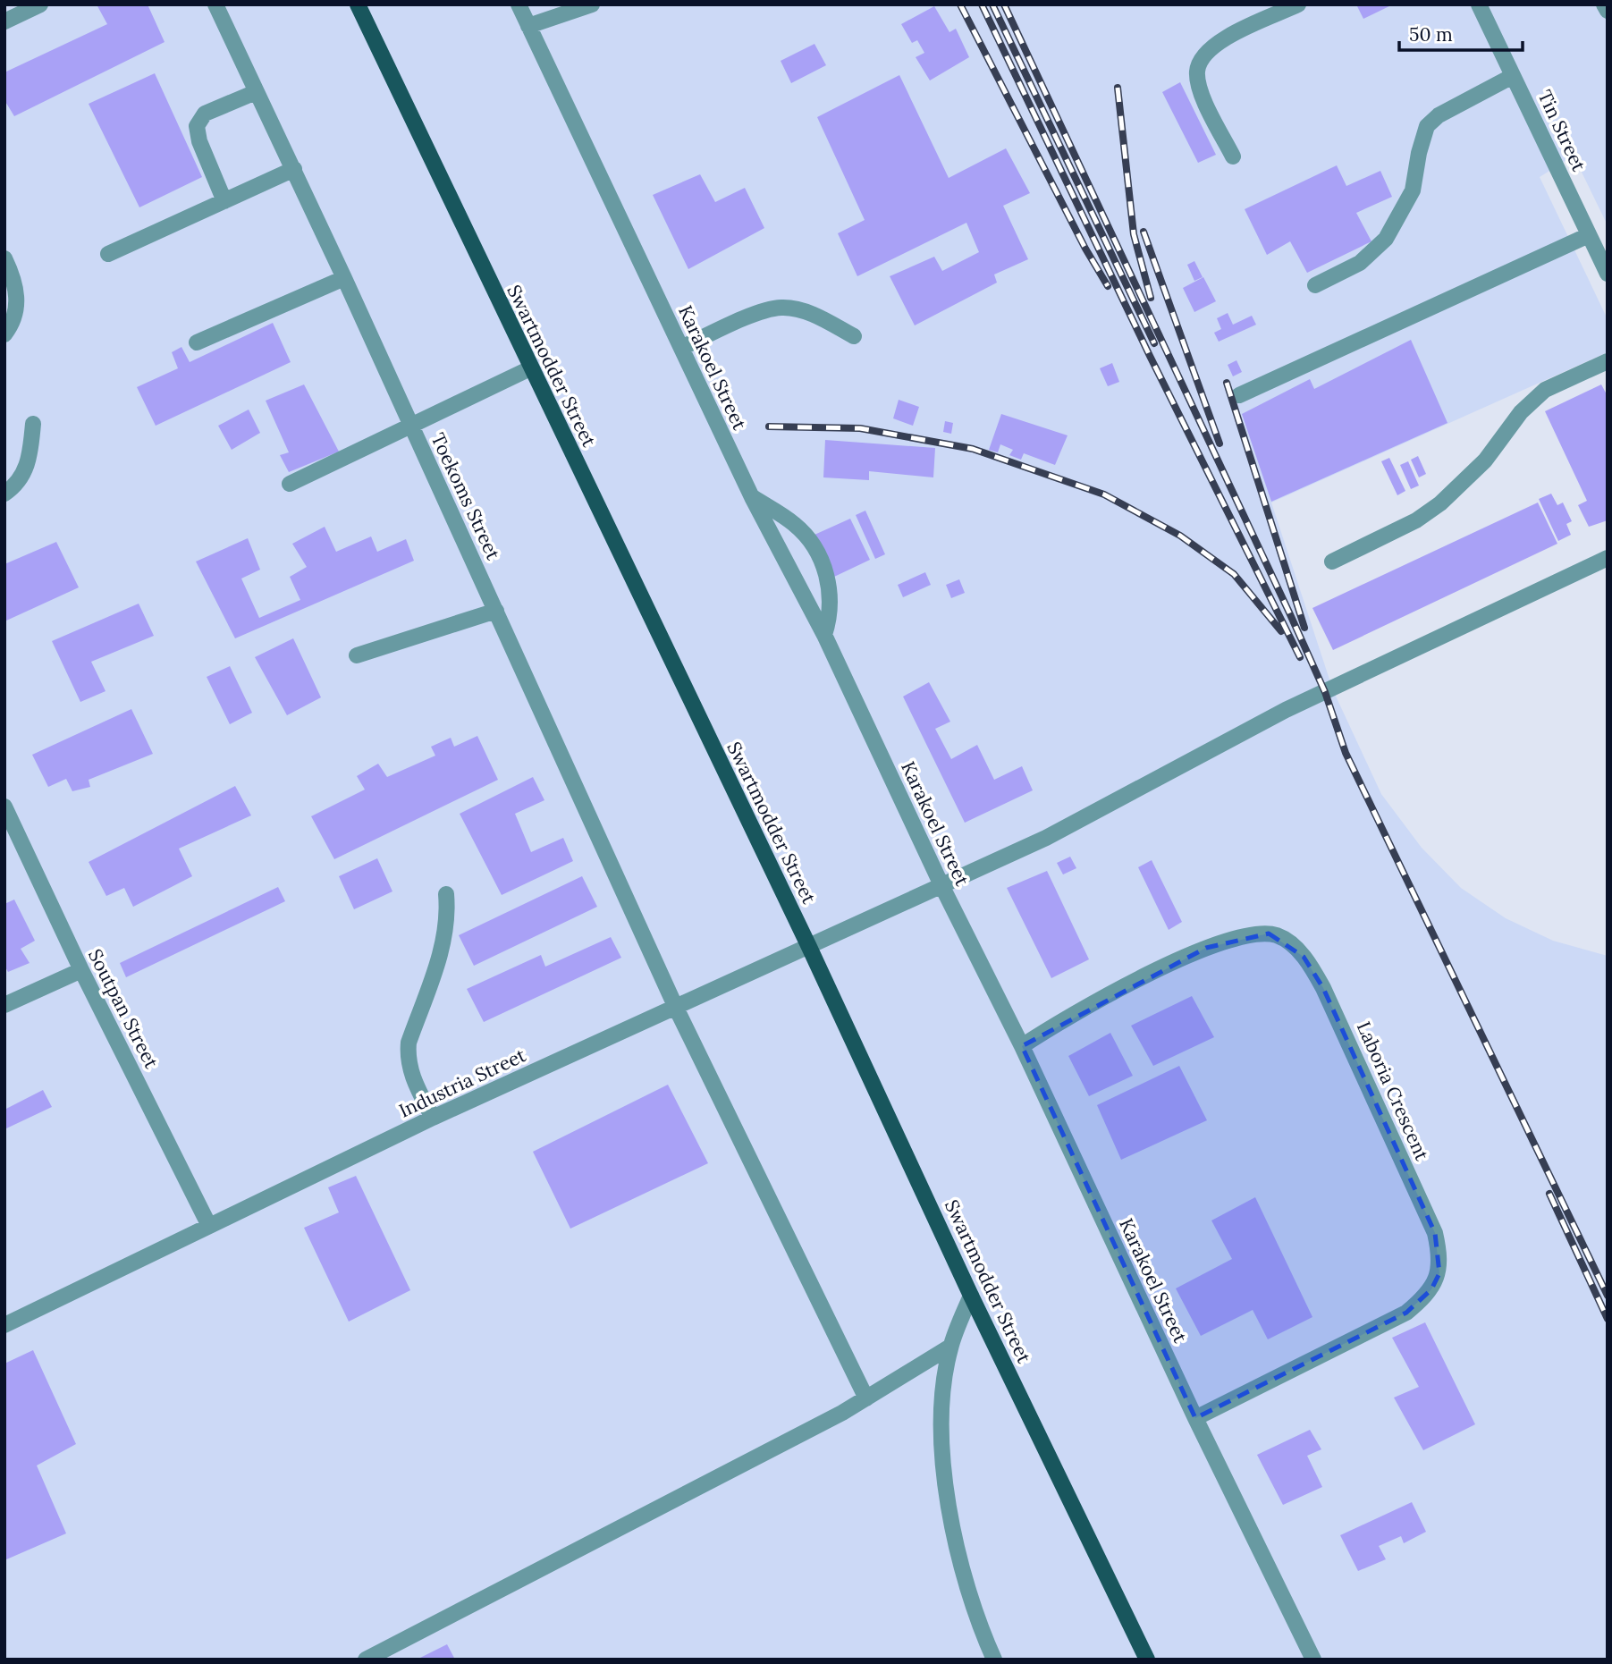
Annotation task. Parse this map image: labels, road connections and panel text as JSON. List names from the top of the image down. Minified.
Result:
{"streets":{"main road":["Swartmodder Street"],"street":["Tin Street","Karakoel Street","Toekoms Street","Soutpan Street","Industria Street","Laboria Crescent"]},"crossings":[["Swartmodder Street","Industria Street"],["Karakoel Street","Industria Street"],["Karakoel Street","Laboria Crescent"],["Toekoms Street","Industria Street"],["Soutpan Street","Industria Street"]],"scale_bar":"50 m"}
